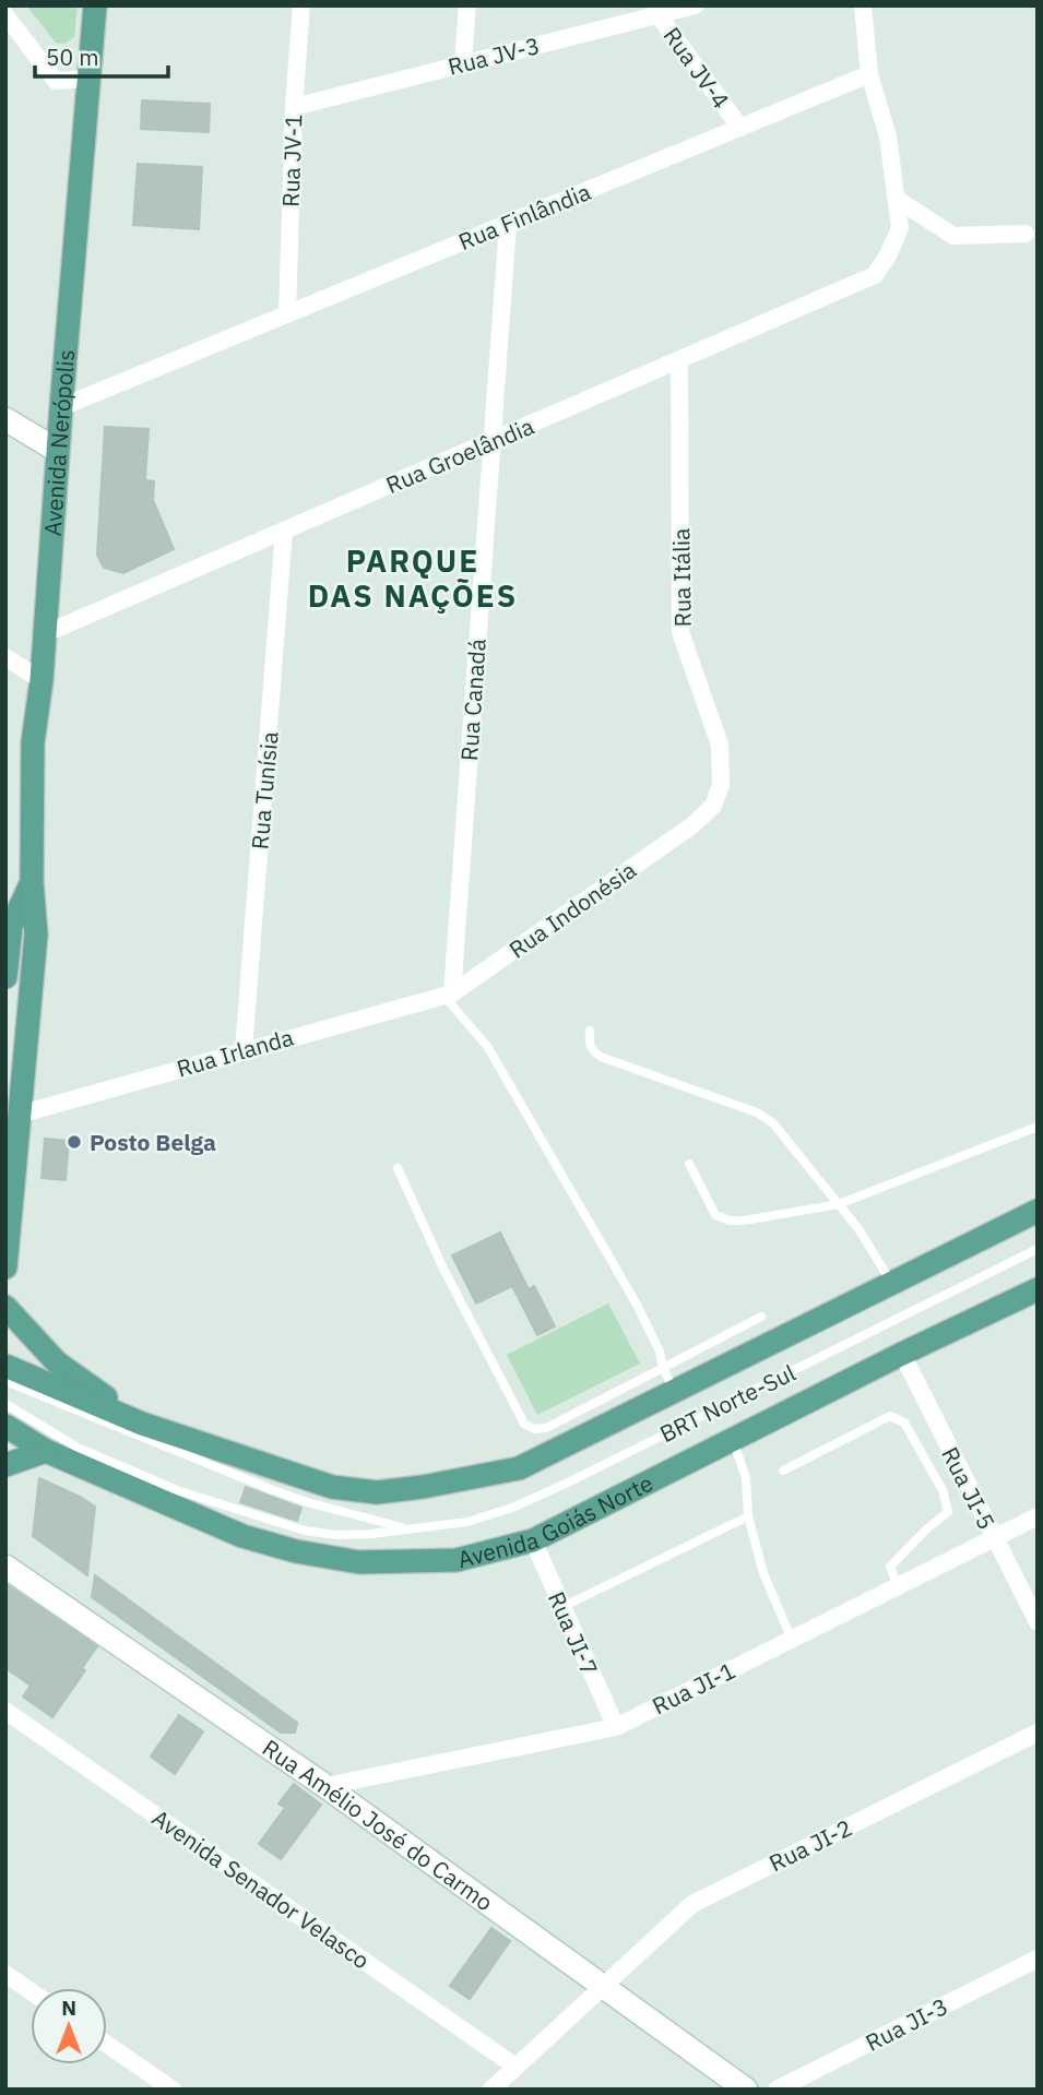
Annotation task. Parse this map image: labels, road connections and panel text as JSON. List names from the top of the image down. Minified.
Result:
{"streets":{"main road":["Avenida Nerópolis","Avenida Goiás Norte"],"street":["Rua JV-3","Rua JV-4","Rua JV-1","Rua Finlândia","Rua Groelândia","Rua Itália","Rua Canadá","Rua Tunísia","Rua Indonésia","Rua Irlanda","Rua JI-5","Rua JI-7","Rua JI-1","Rua Amélio José do Carmo","Rua JI-2","Avenida Senador Velasco","Rua JI-3"],"lane":["BRT Norte-Sul"]},"crossings":[["Rua JV-3","Rua JV-4"],["Rua JV-3","Rua JV-1"],["Rua JV-4","Rua Finlândia"],["Rua JV-1","Rua Finlândia"],["Rua Finlândia","Avenida Nerópolis"],["Rua Finlândia","Rua Canadá"],["Avenida Nerópolis","Rua Groelândia"],["Avenida Nerópolis","Rua Irlanda"],["Rua Groelândia","Rua Itália"],["Rua Groelândia","Rua Canadá"],["Rua Groelândia","Rua Tunísia"],["Rua Itália","Rua Indonésia"],["Rua Canadá","Rua Indonésia"],["Rua Canadá","Rua Irlanda"],["Rua Tunísia","Rua Irlanda"],["Rua Indonésia","Rua Irlanda"],["Rua JI-5","Avenida Goiás Norte"],["Rua JI-5","Rua JI-1"],["Avenida Goiás Norte","Rua JI-7"],["Rua JI-7","Rua JI-1"],["Rua JI-1","Rua Amélio José do Carmo"],["Rua Amélio José do Carmo","Rua JI-2"],["Rua JI-2","Avenida Senador Velasco"]],"districts":["PARQUE DAS NAÇÕES"],"places":["Posto Belga"],"scale_bar":"50 m","north":"top"}
